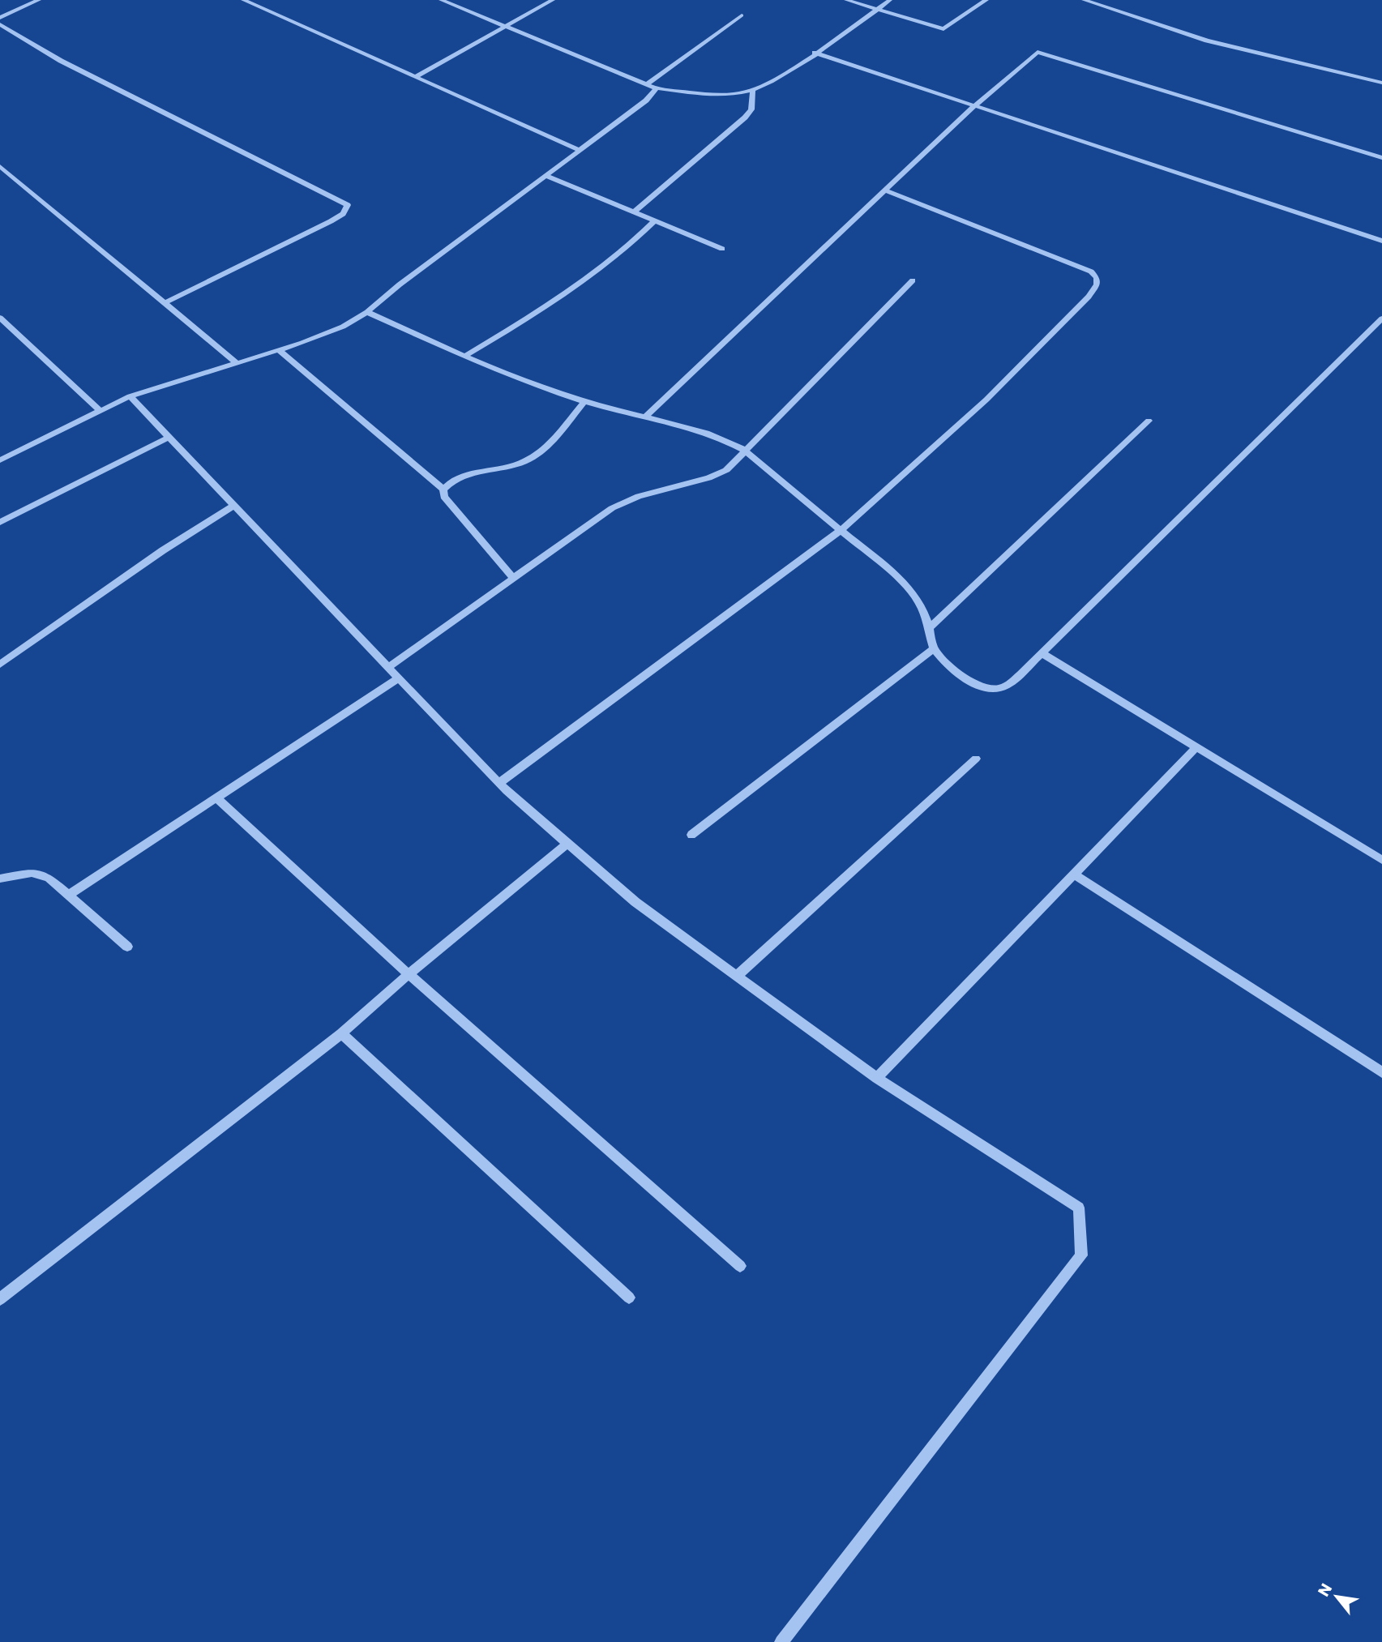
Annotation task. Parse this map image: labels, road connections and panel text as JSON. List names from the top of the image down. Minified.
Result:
{"north":"top left"}
